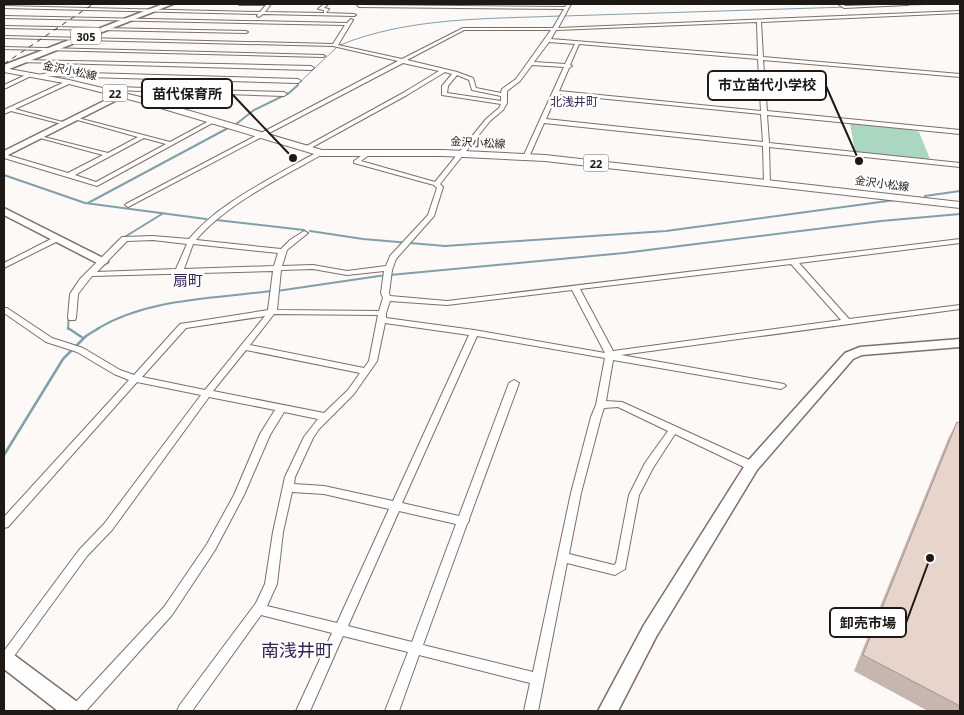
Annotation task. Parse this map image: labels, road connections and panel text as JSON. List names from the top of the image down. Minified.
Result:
{"streets":{"highway":["305"],"main road":["金沢小松線","22"]},"crossings":[["305","金沢小松線"]],"districts":["北浅井町","扇町","南浅井町"],"places":["苗代保育所","市立苗代小学校","卸売市場"]}
